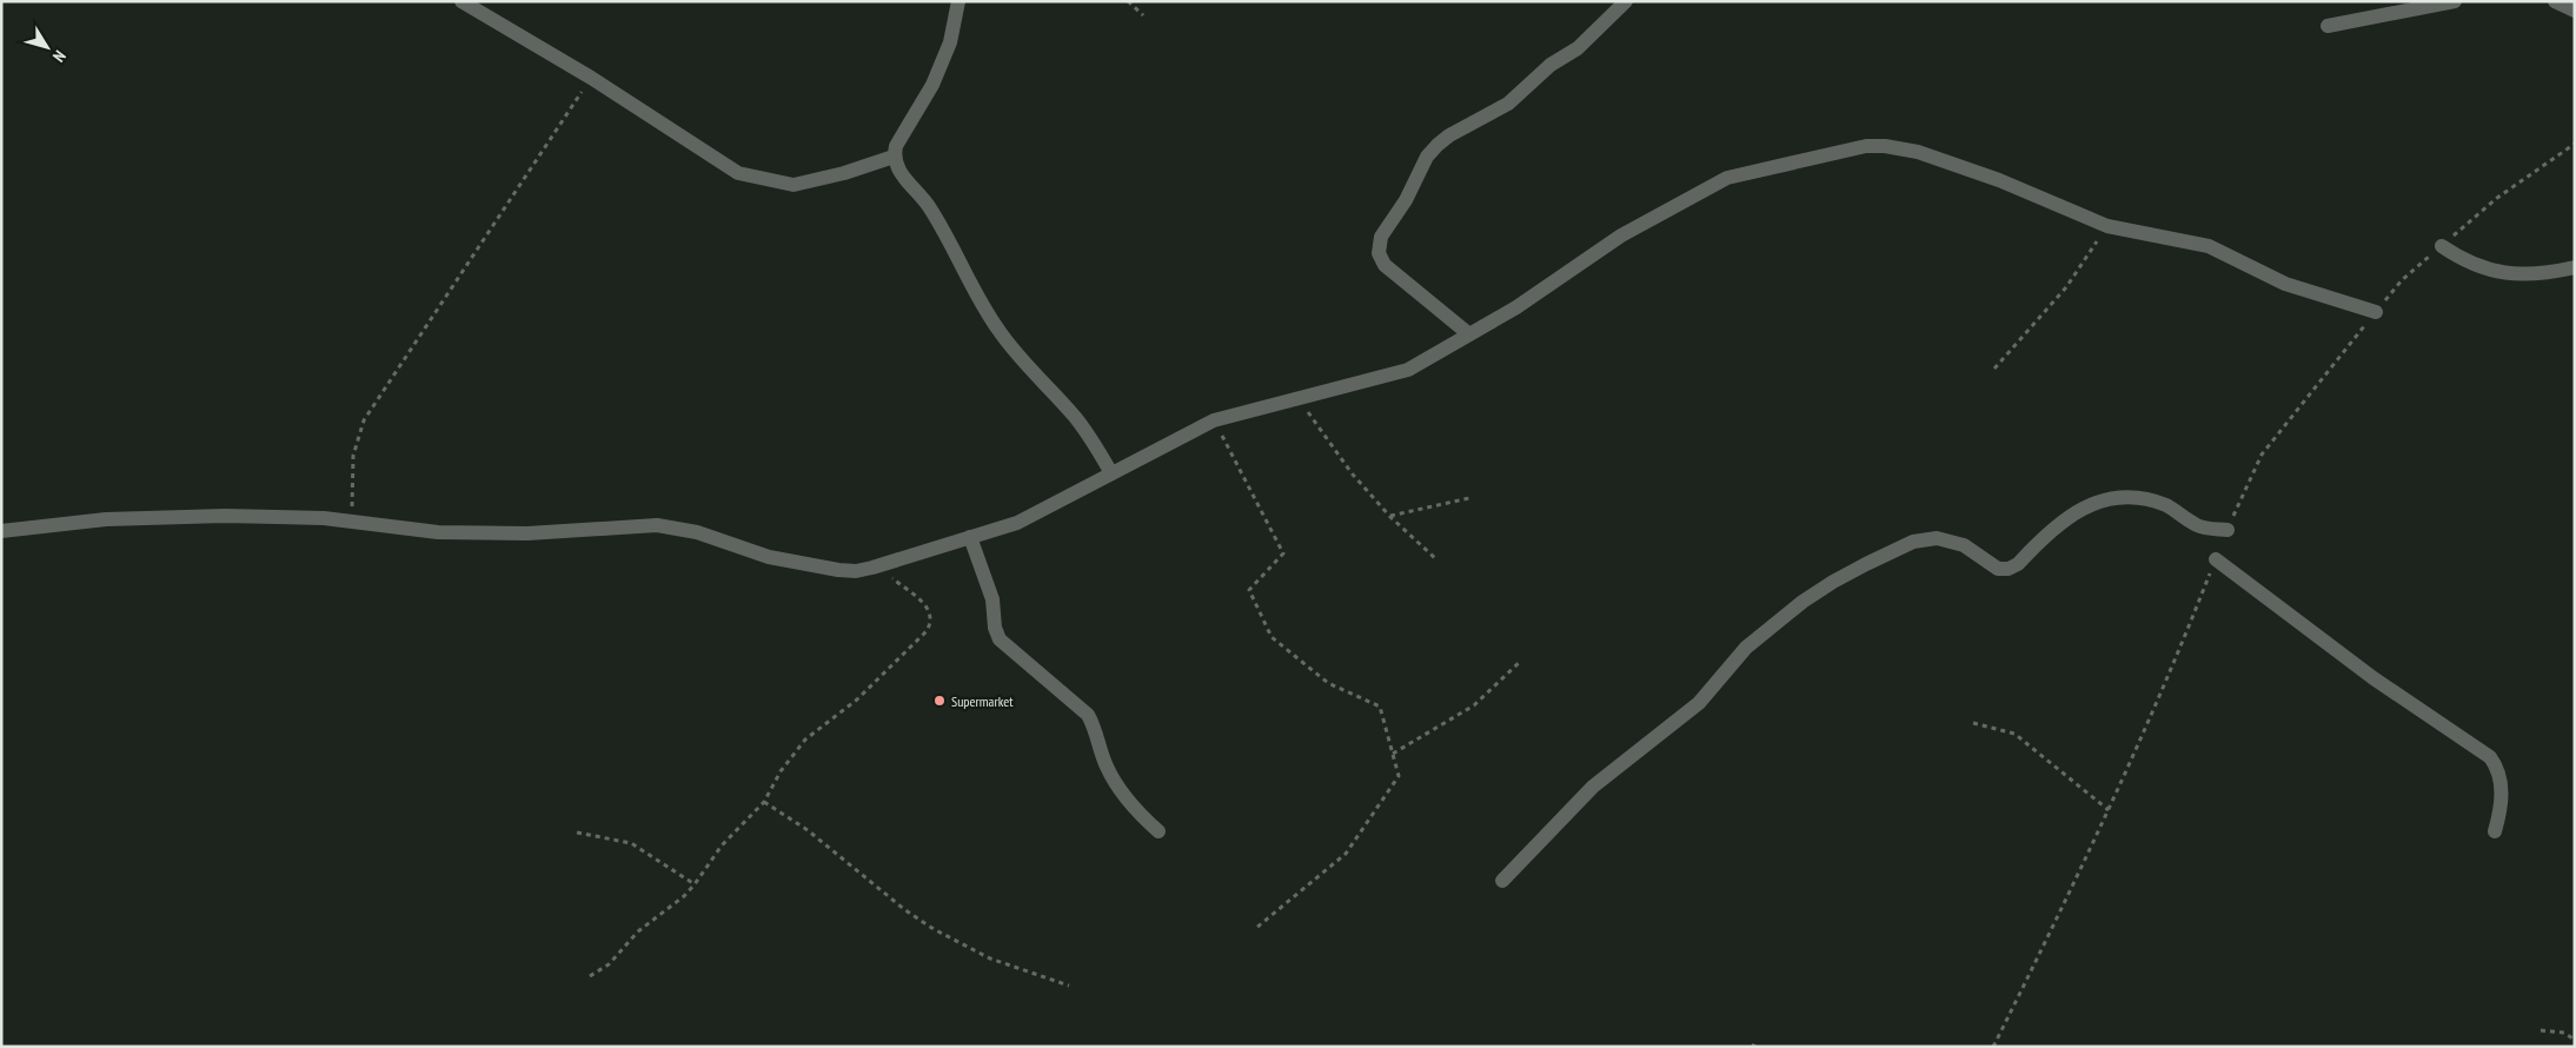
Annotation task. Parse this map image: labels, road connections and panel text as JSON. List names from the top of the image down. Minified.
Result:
{"places":["Supermarket"],"north":"bottom right"}
